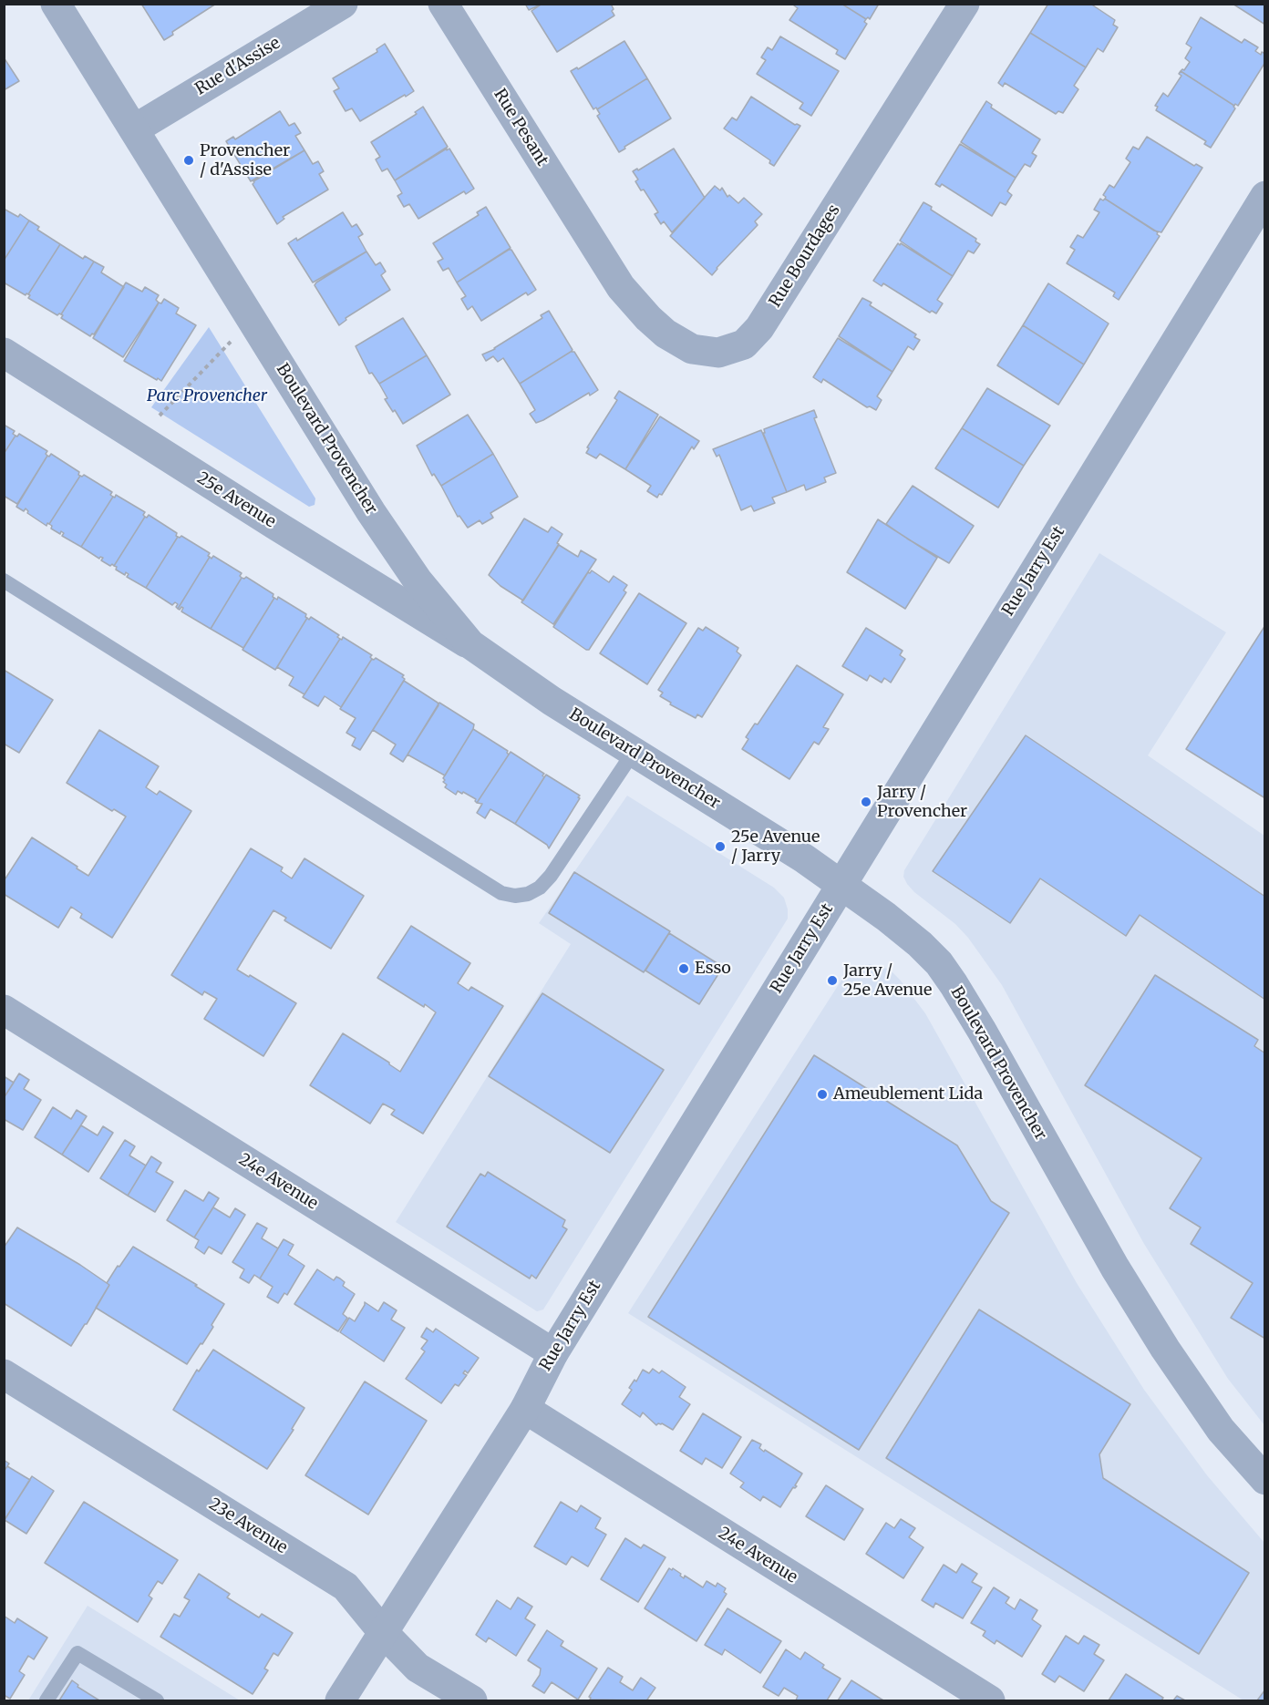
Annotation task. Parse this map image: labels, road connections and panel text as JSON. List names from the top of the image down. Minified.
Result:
{"streets":{"street":["Rue d'Assise","Rue Pesant","Rue Bourdages","Boulevard Provencher","25e Avenue","Rue Jarry Est","24e Avenue","23e Avenue"]},"crossings":[["Rue d'Assise","Boulevard Provencher"],["Rue Pesant","Rue Bourdages"],["Boulevard Provencher","25e Avenue"],["Boulevard Provencher","Rue Jarry Est"],["Rue Jarry Est","24e Avenue"],["Rue Jarry Est","23e Avenue"]],"parks":["Parc Provencher"],"places":["Provencher / d'Assise","Jarry / Provencher","25e Avenue / Jarry","Esso","Jarry / 25e Avenue","Ameublement Lida"]}
